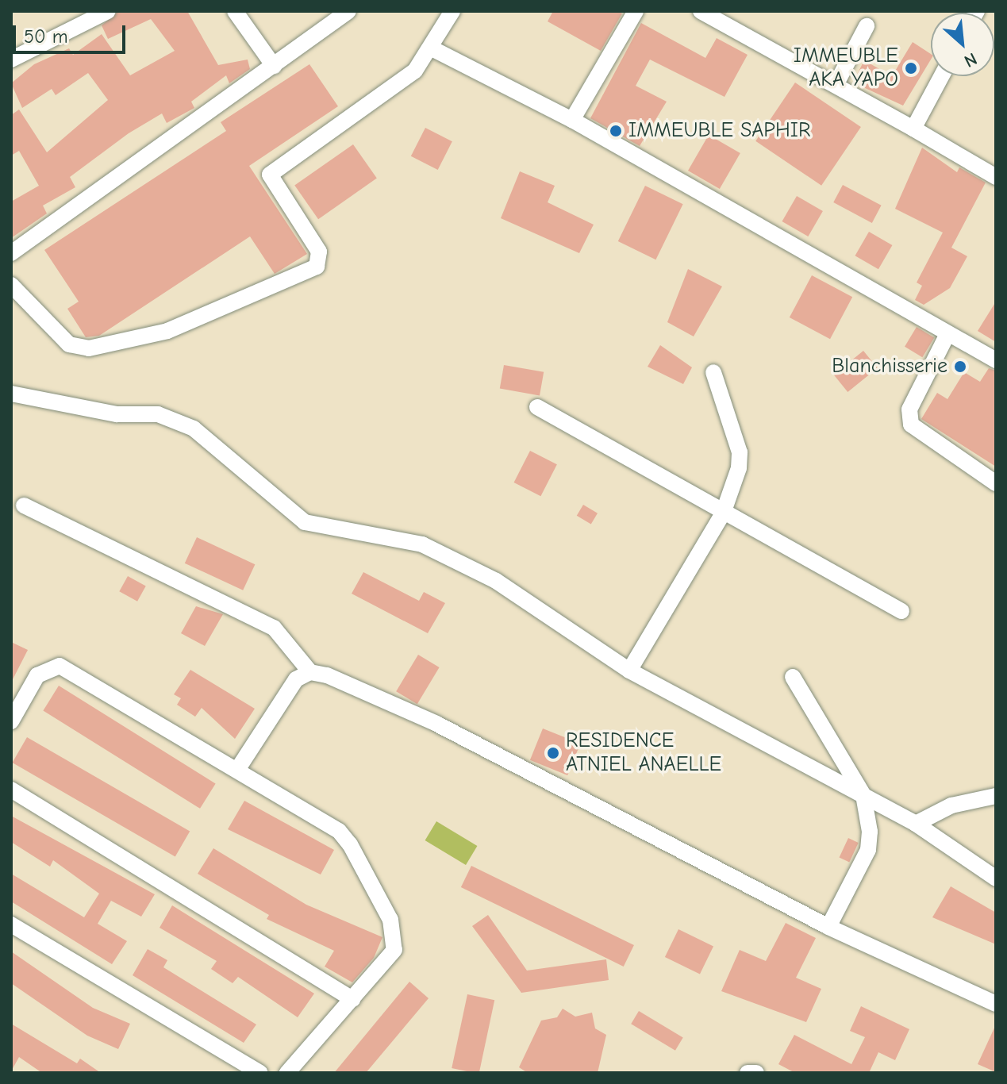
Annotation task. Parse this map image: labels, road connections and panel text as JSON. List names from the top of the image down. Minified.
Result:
{"places":["IMMEUBLE AKA YAPO","IMMEUBLE SAPHIR","Blanchisserie","RESIDENCE ATNIEL ANAELLE"],"scale_bar":"50 m","north":"bottom right"}
